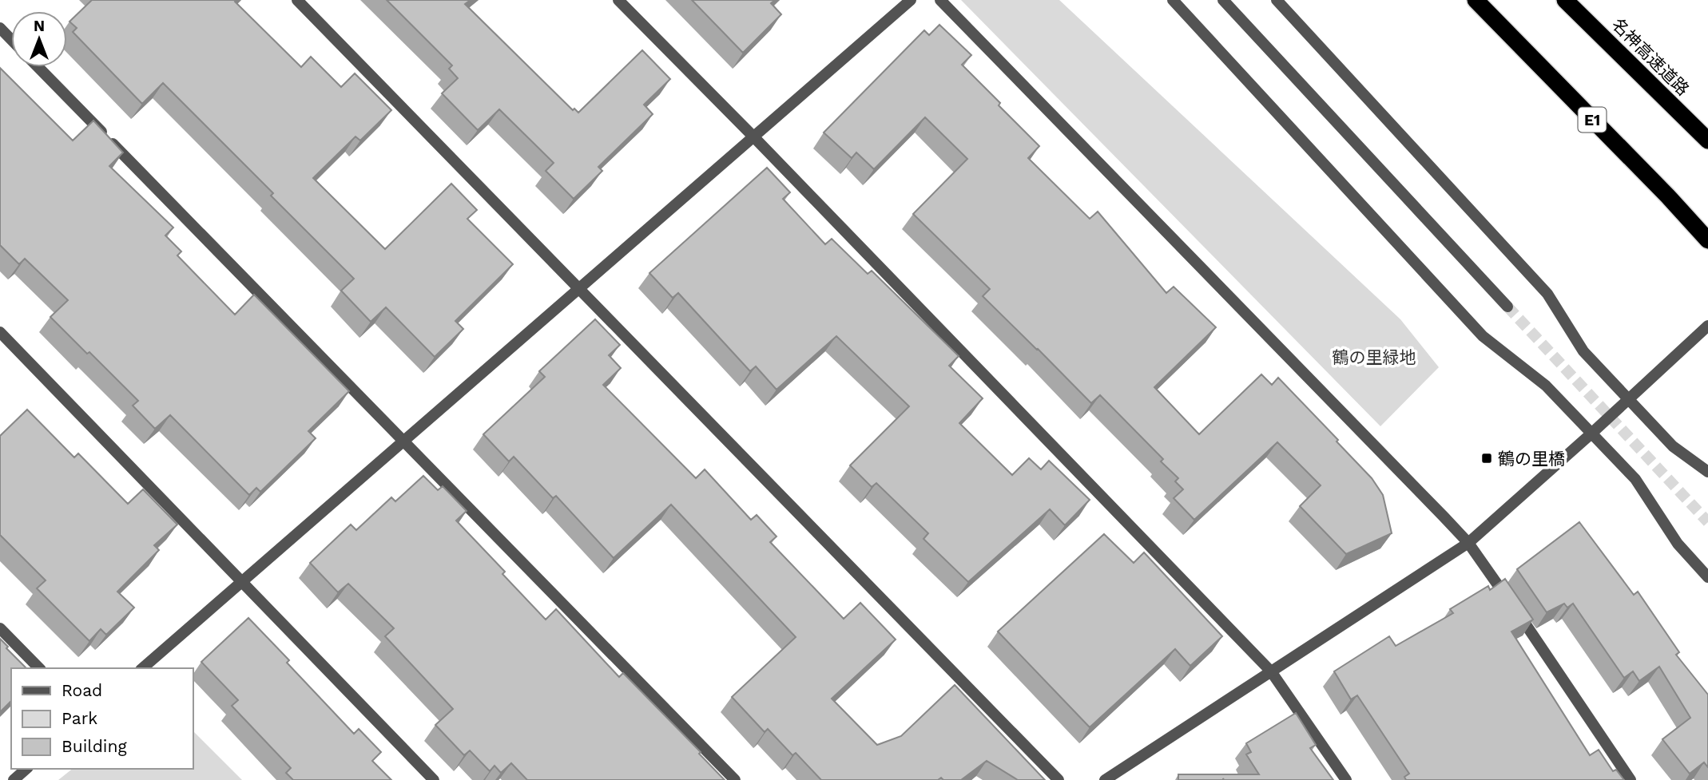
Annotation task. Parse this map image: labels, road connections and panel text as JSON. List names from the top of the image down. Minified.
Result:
{"streets":{"highway":["名神高速道路","E1"]},"parks":["鶴の里緑地"],"places":{"transit":["鶴の里橋"]},"legend":["Road","Park","Building"],"north":"top"}
